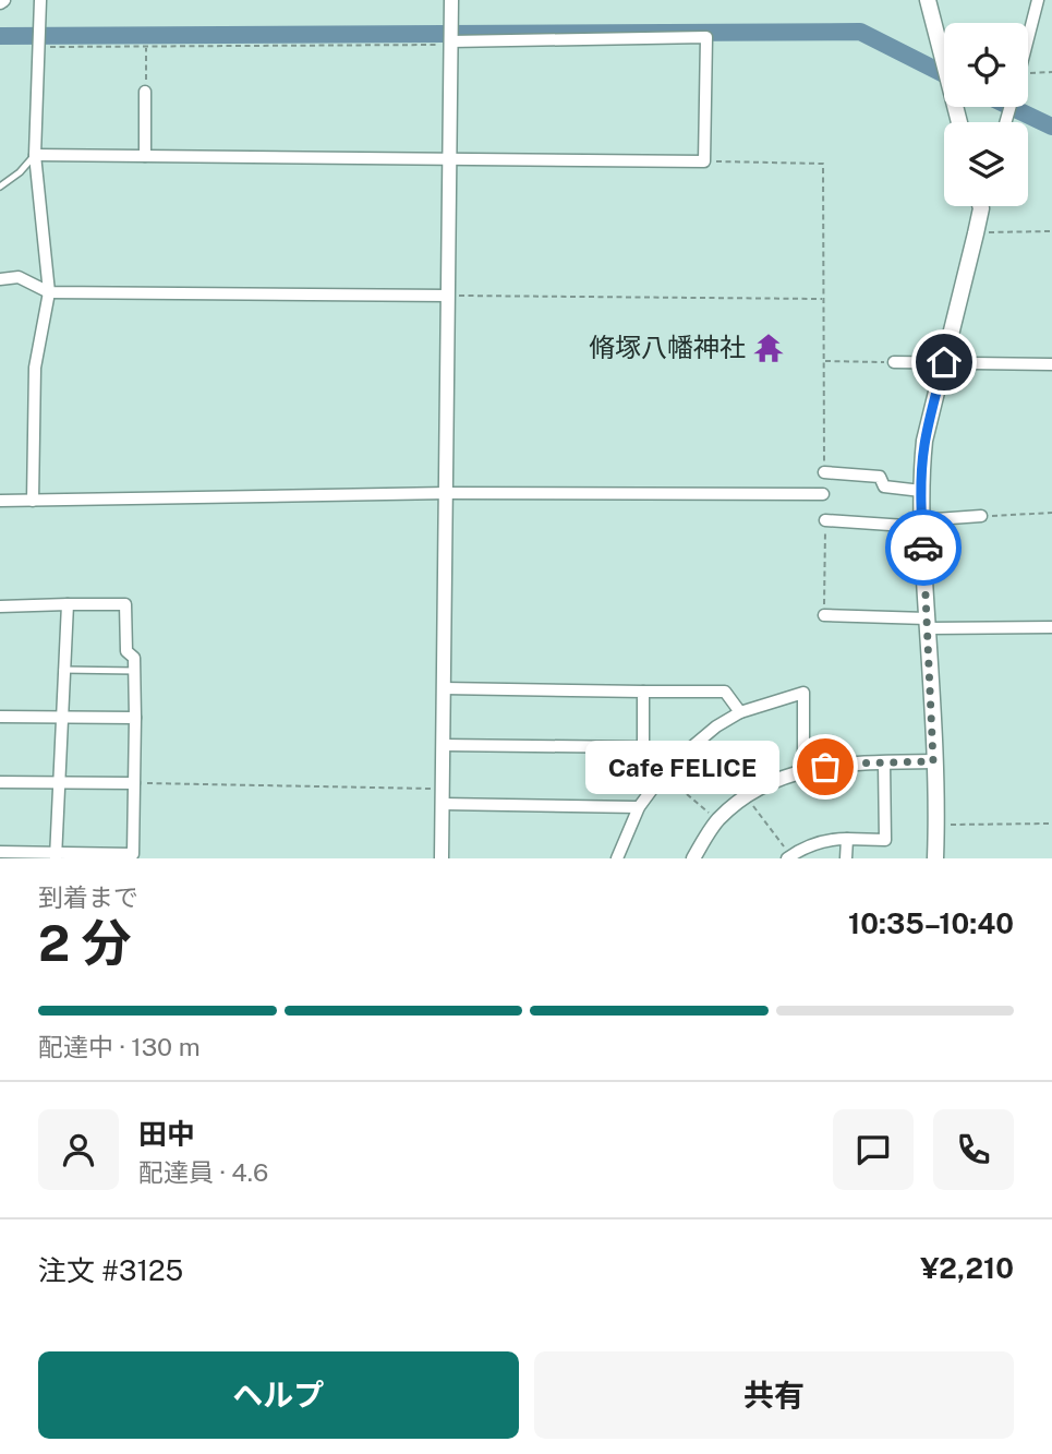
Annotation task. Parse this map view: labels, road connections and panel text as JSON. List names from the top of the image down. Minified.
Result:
{"places":{"temple":["脩塚八幡神社"],"other":["Cafe FELICE"]},"page":{"bubble":"Cafe FELICE","heading":["2 分","到着まで","10:35–10:40"],"panel":["田中","配達員 · 4.6","注文 #3125","¥2,210"],"bar":"配達中 · 130 m","buttons":["ヘルプ","共有"]}}
